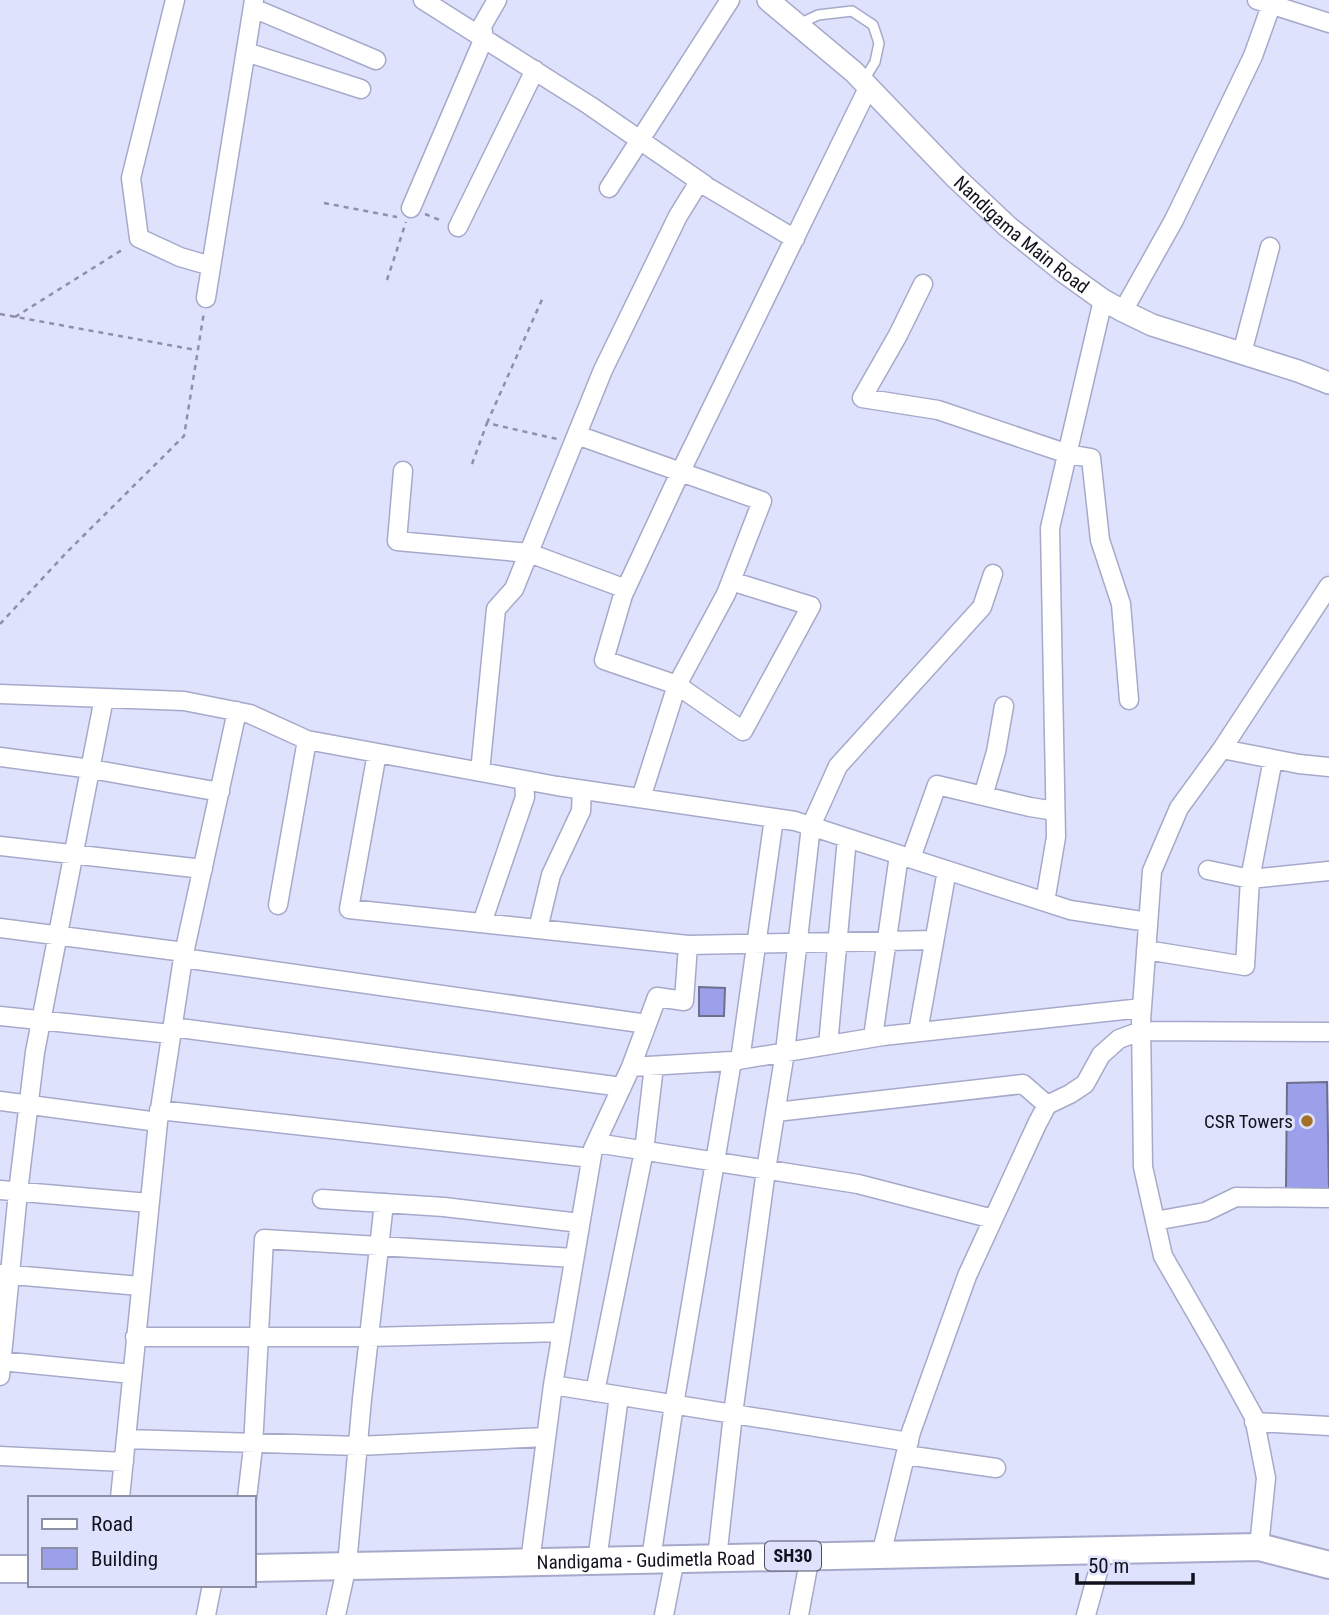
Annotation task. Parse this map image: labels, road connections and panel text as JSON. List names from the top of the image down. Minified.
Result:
{"streets":{"main road":["SH30","Nandigama - Gudimetla Road"],"street":["Nandigama Main Road"]},"places":["CSR Towers"],"legend":["Road","Building"],"scale_bar":"50 m"}
